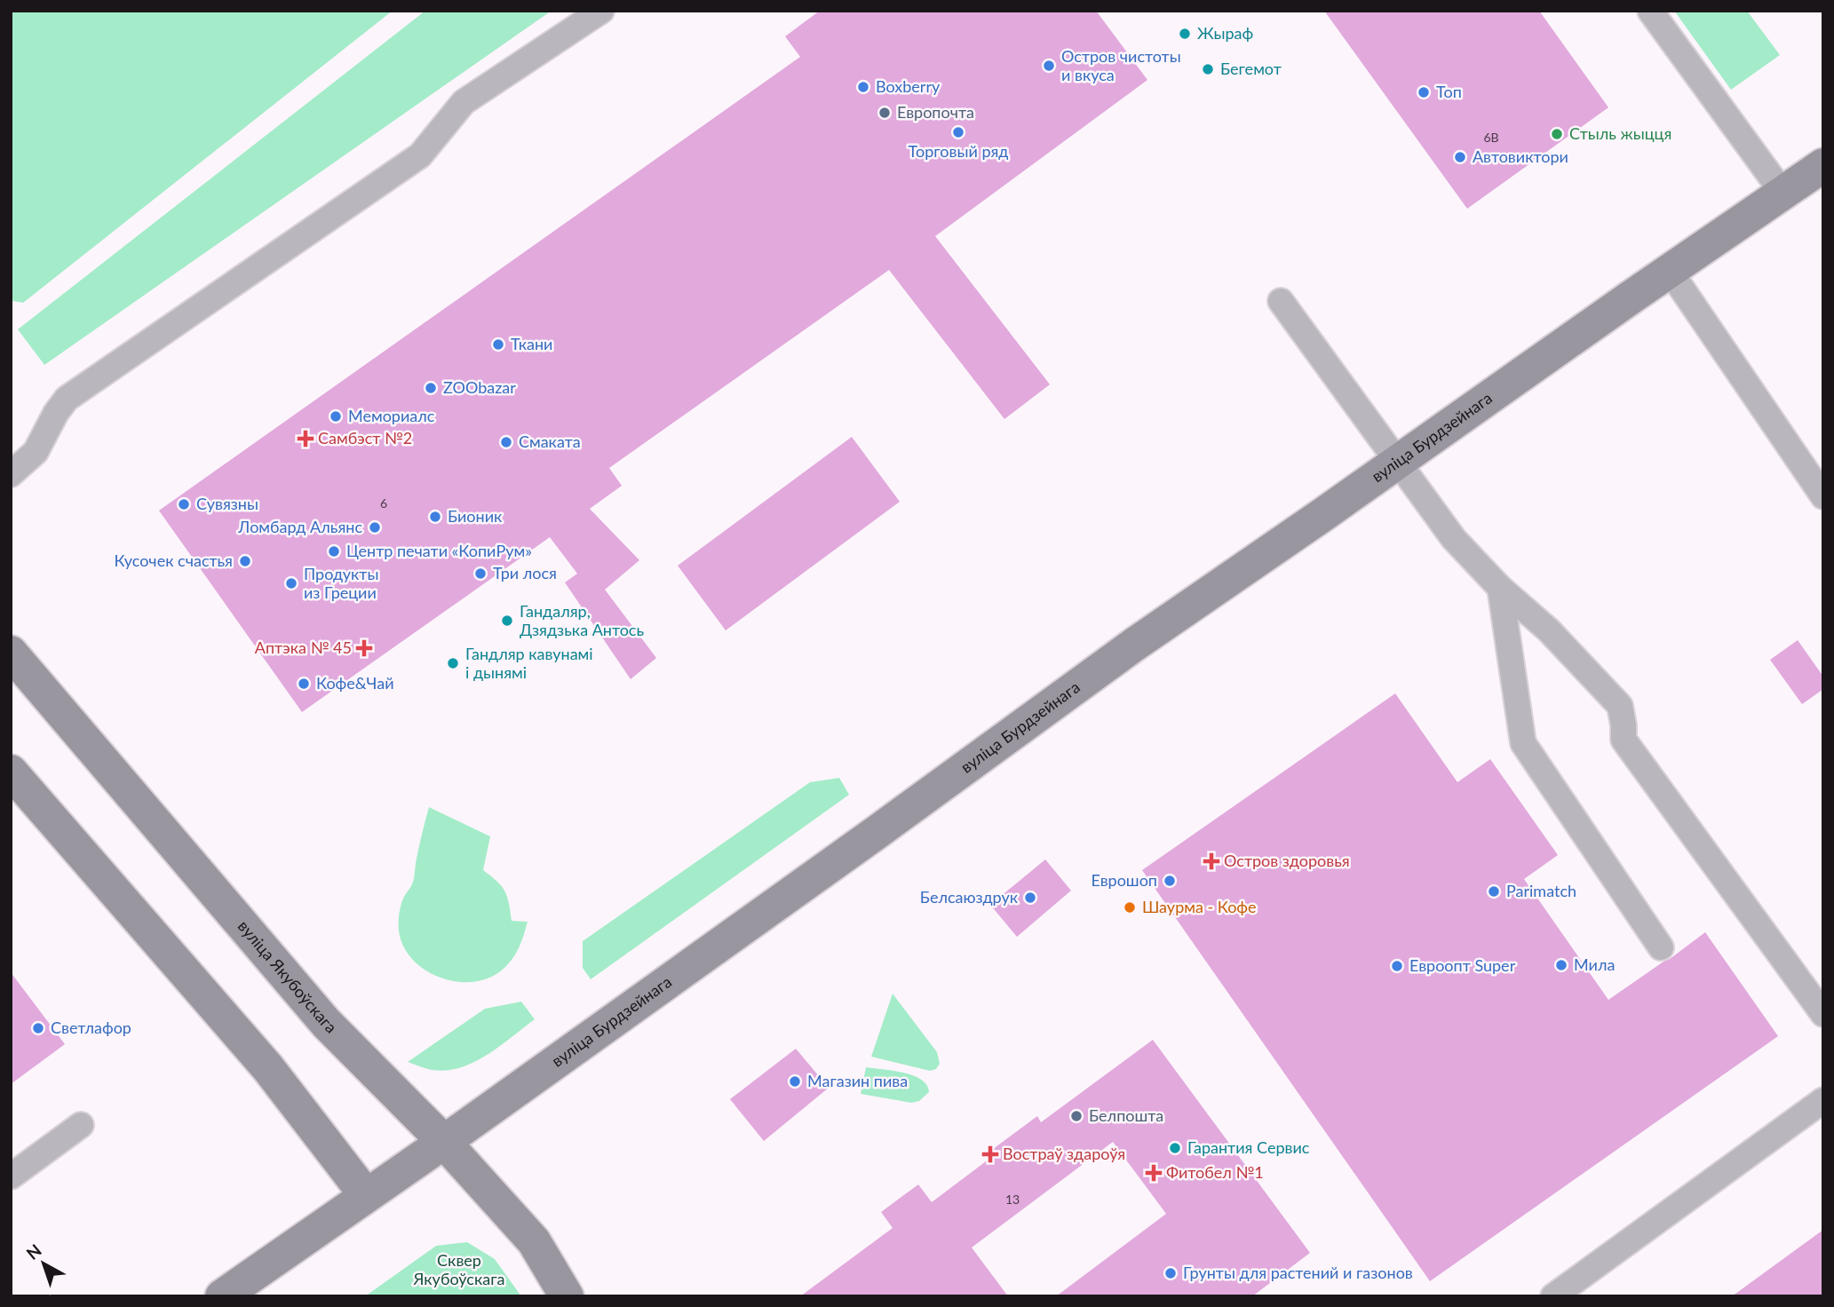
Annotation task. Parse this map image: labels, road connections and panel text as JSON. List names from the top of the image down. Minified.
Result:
{"streets":{"street":["вуліца Бурдзейнага","вуліца Якубоўскага"]},"crossings":[["вуліца Бурдзейнага","вуліца Якубоўскага"]],"parks":["Сквер Якубоўскага"],"places":{"other":["Жыраф","Остров чистоты и вкуса","Бегемот","Boxberry","Топ","Европочта","Торговый ряд","Стыль жыцця","Автовиктори","Ткани","ZOObazar","Мемориалс","Смаката","Сувязны","Бионик","Ломбард Альянс","Центр печати «КопиРум»","Кусочек счастья","Три лося","Продукты из Греции","Гандаляр, Дзядзька Антось","Гандляр кавунамі і дынямі","Кофе&Чай","Еврошоп","Parimatch","Белсаюздрук","Шаурма - Кофе","Мила","Евроопт Super","Светлафор","Магазин пива","Белпошта","Гарантия Сервис","Грунты для растений и газонов"],"health":["Самбэст №2","Аптэка № 45","Остров здоровья","Востраў здароўя","Фитобел №1"]},"house_numbers":["6В","6","13"],"north":"top left"}
